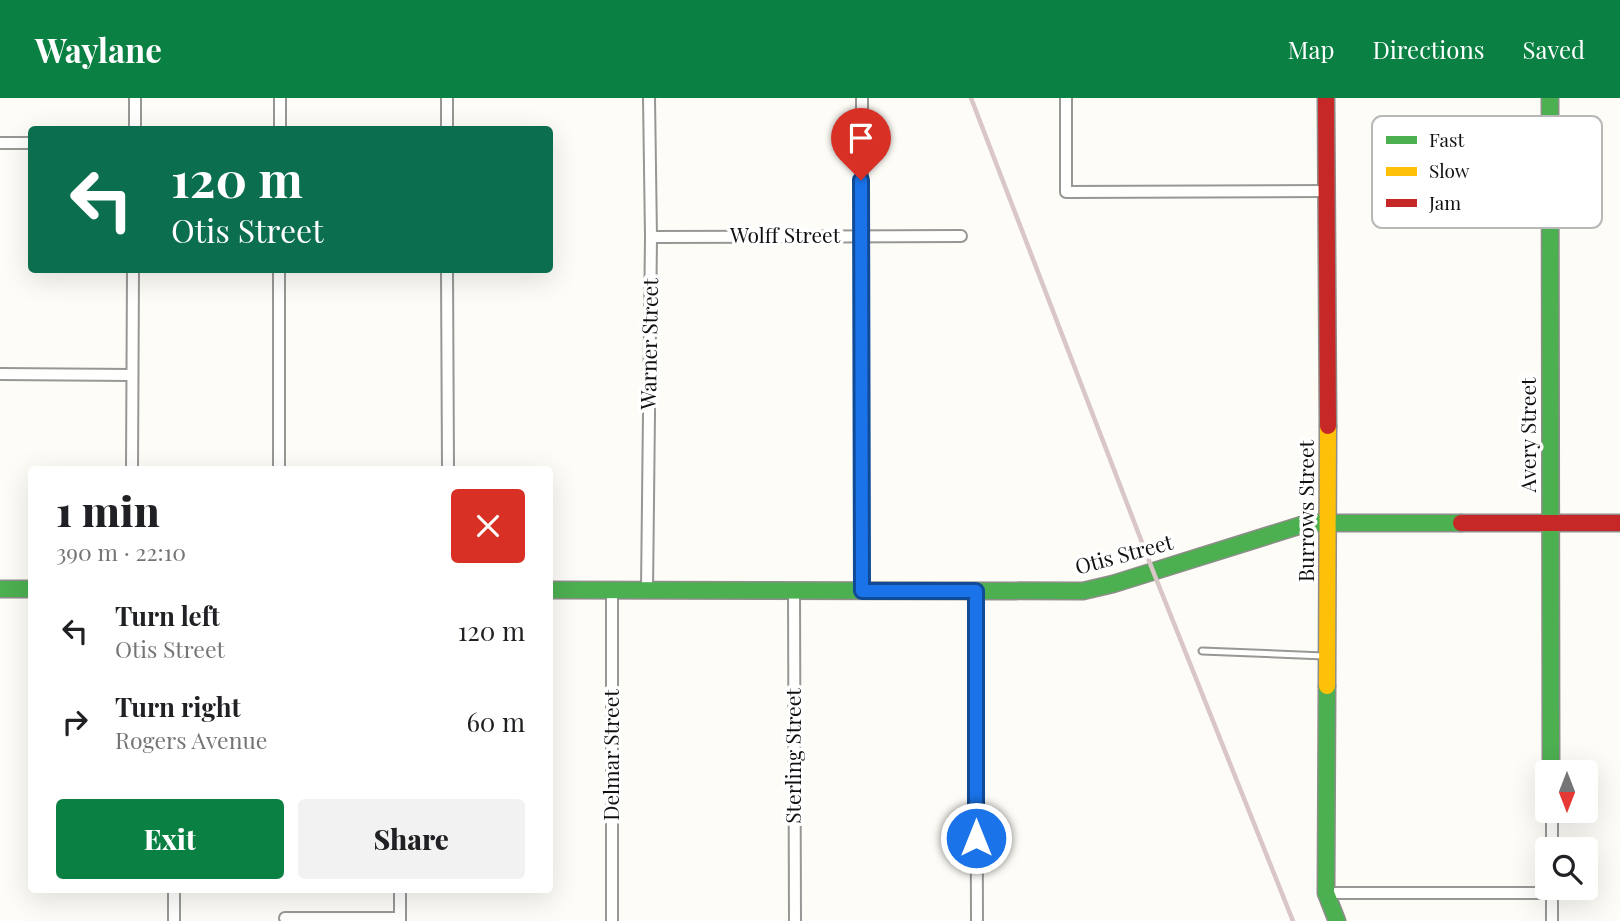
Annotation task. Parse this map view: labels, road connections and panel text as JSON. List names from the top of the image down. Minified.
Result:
{"streets":{"street":["Wolff Street","Warner Street","Avery Street","Burrows Street","Otis Street","Delmar Street","Sterling Street"]},"crossings":[["Wolff Street","Warner Street"],["Warner Street","Otis Street"],["Avery Street","Otis Street"],["Burrows Street","Otis Street"],["Otis Street","Delmar Street"],["Otis Street","Sterling Street"]],"legend":["Fast","Slow","Jam"],"north":"bottom","page":{"header":"Waylane","nav":["Map","Directions","Saved"],"turn":["120 m","Otis Street"],"heading":["1 min","390 m · 22:10"],"list":[{"name":"Turn left","note":"Otis Street","value":"120 m"},{"name":"Turn right","note":"Rogers Avenue","value":"60 m"}],"buttons":["Exit","Share"]}}
